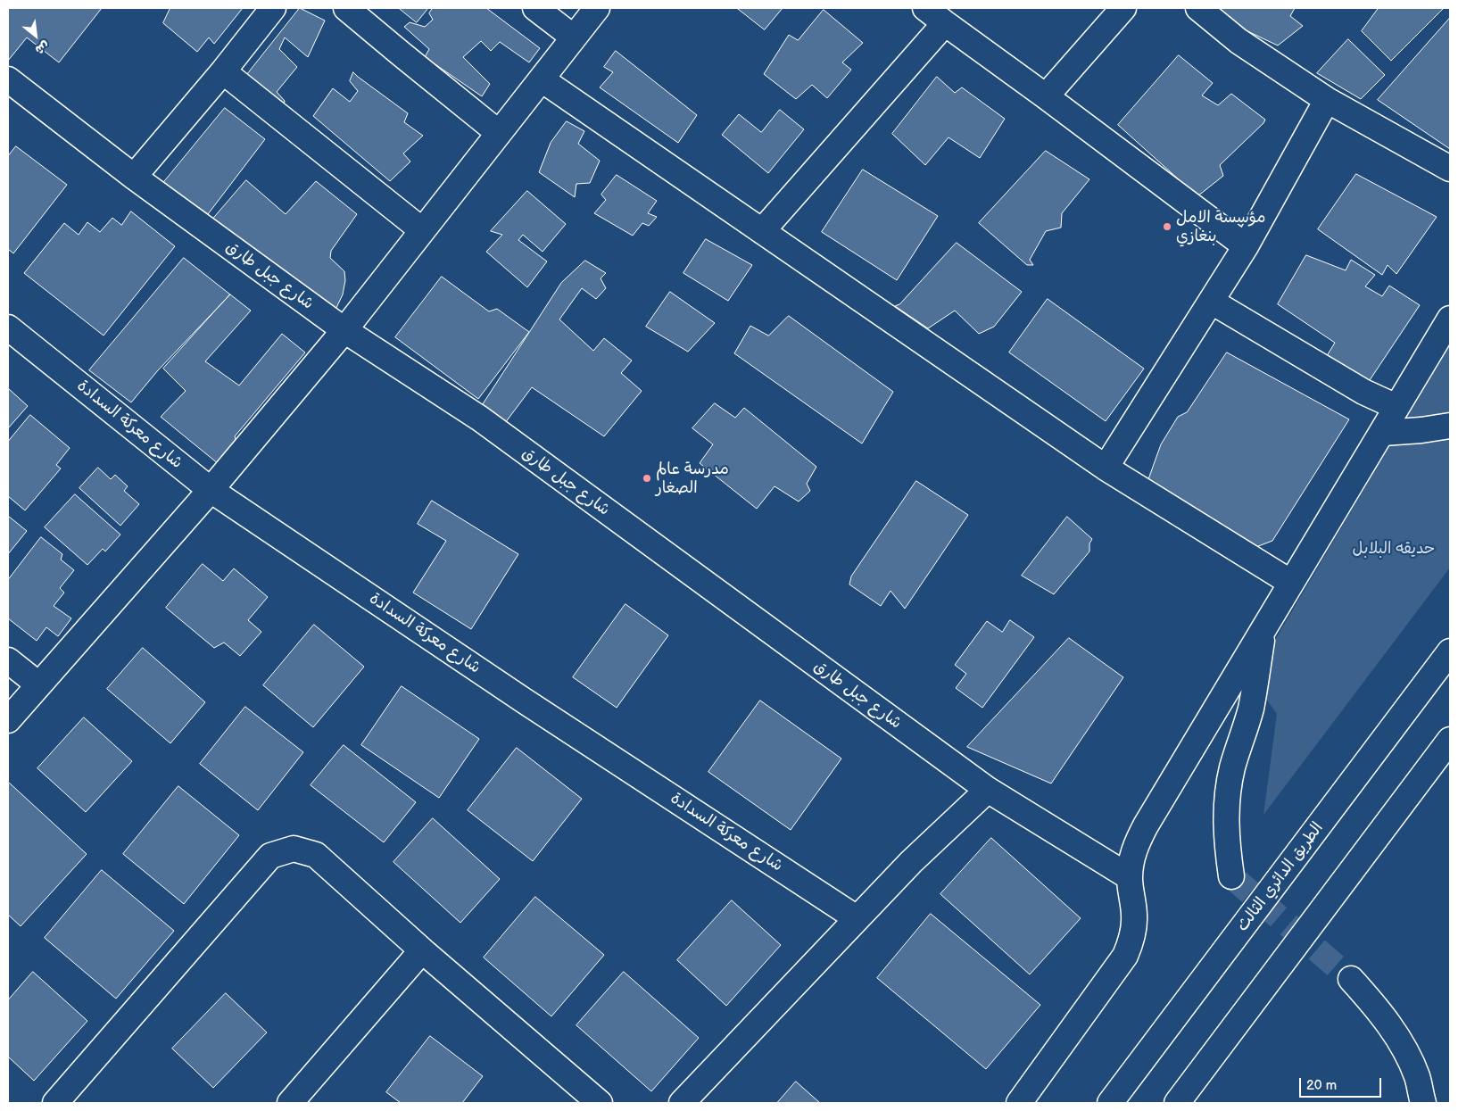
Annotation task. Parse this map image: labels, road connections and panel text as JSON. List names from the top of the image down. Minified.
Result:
{"streets":{"main road":["شارع جبل طارق","شارع معركة السدادة","الطريق الدائري الثالث"]},"parks":["حديقه البلابل"],"places":["مؤسسة الامل بنغازي","مدرسة عالم الصغار"],"scale_bar":"20 m","north":"bottom right"}
